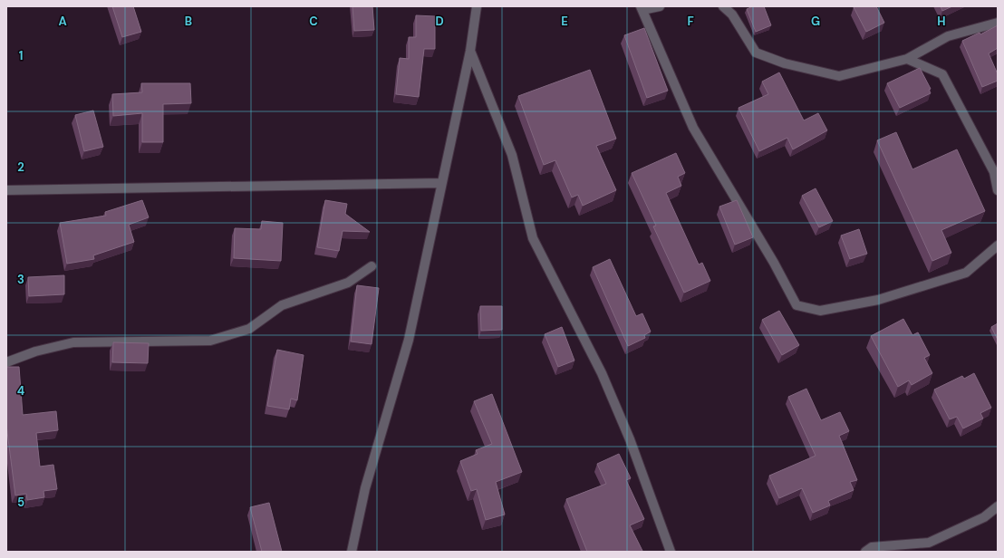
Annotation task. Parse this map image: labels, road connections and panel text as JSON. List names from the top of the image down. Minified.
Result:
{"grid":{"columns":["A","B","C","D","E","F","G","H"],"rows":["1","2","3","4","5"]}}
